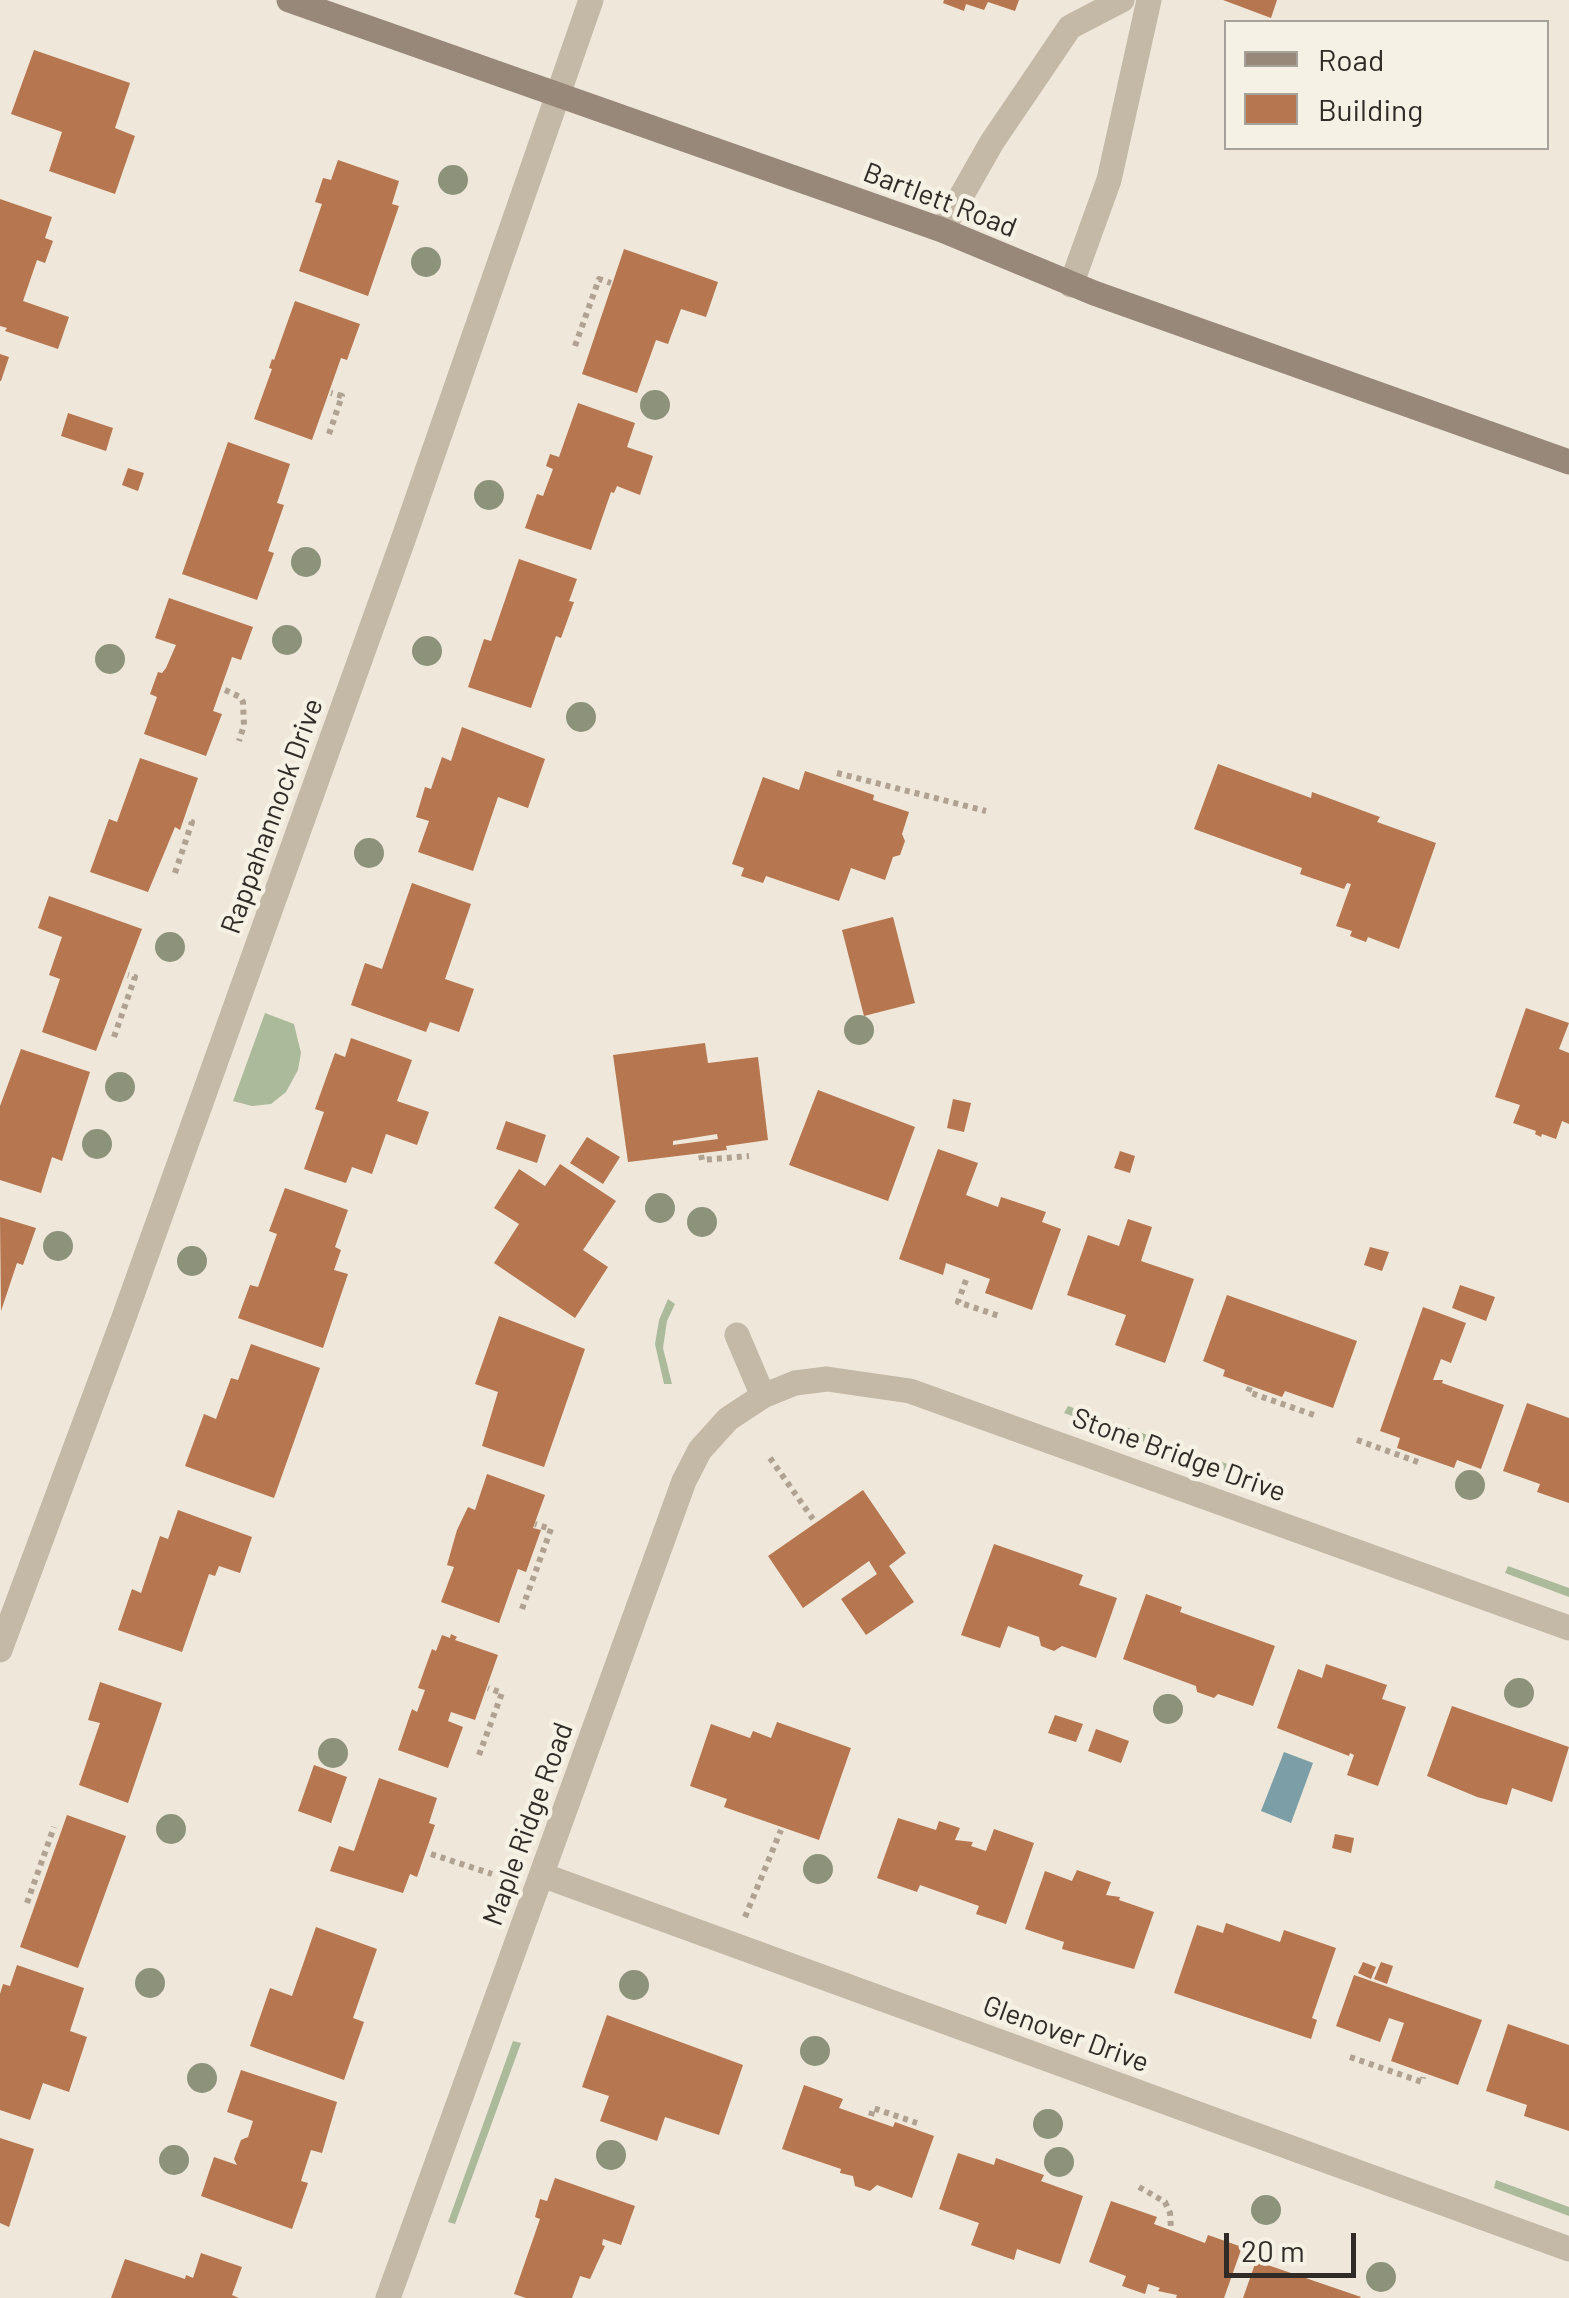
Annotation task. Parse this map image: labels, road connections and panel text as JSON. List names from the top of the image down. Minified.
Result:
{"streets":{"main road":["Bartlett Road"],"street":["Rappahannock Drive","Stone Bridge Drive","Maple Ridge Road","Glenover Drive"]},"crossings":[["Bartlett Road","Rappahannock Drive"],["Stone Bridge Drive","Maple Ridge Road"],["Maple Ridge Road","Glenover Drive"]],"legend":["Road","Building"],"scale_bar":"20 m"}
